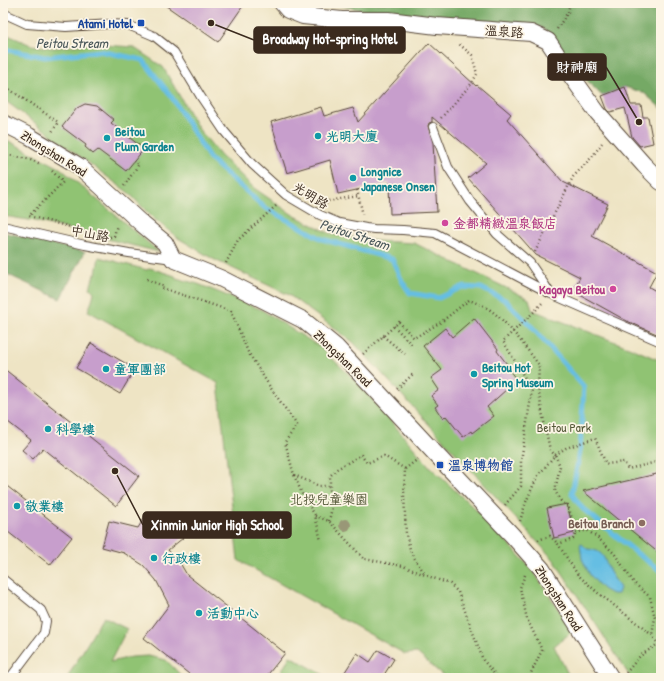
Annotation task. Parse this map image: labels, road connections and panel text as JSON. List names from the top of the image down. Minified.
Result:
{"streets":{"street":["溫泉路","Zhongshan Road"],"lane":["光明路","中山路"]},"crossings":[["Zhongshan Road","中山路"]],"water":["Peitou Stream"],"parks":["Beitou Park","北投兒童樂園"],"places":{"transit":["Atami Hotel","溫泉博物館"],"other":["Broadway Hot-spring Hotel","財神廟","光明大廈","Beitou Plum Garden","Longnice Japanese Onsen","金都精緻溫泉飯店","Kagaya Beitou","童軍團部","Beitou Hot Spring Museum","科學樓","Xinmin Junior High School","敬業樓","Beitou Branch","行政樓","活動中心"]}}
